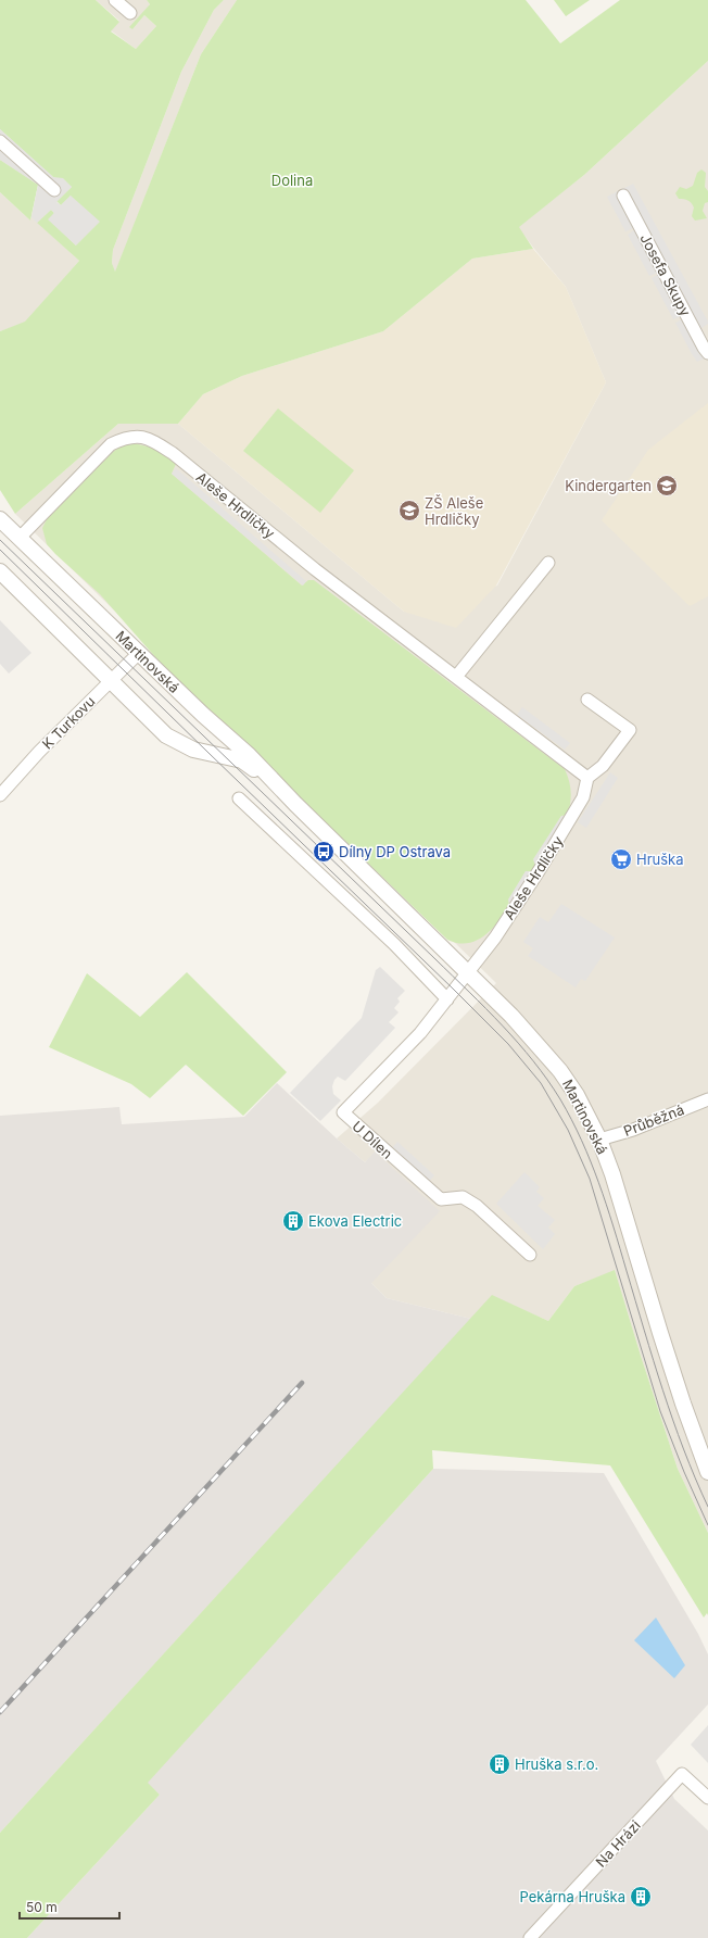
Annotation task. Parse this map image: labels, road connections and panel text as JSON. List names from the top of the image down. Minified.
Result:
{"streets":{"street":["Josefa Skupy","Aleše Hrdličky","Martinovská","K Turkovu","Průběžná","U Dílen","Na Hrázi"]},"crossings":[["Aleše Hrdličky","Martinovská"],["Aleše Hrdličky","U Dílen"],["Martinovská","K Turkovu"],["Martinovská","Průběžná"],["Martinovská","U Dílen"]],"parks":["Dolina"],"places":{"school or university":["Kindergarten","ZŠ Aleše Hrdličky"],"bus stop":["Dílny DP Ostrava"],"supermarket":["Hruška"],"building":["Ekova Electric","Hruška s.r.o.","Pekárna Hruška"]},"scale_bar":"50 m"}
